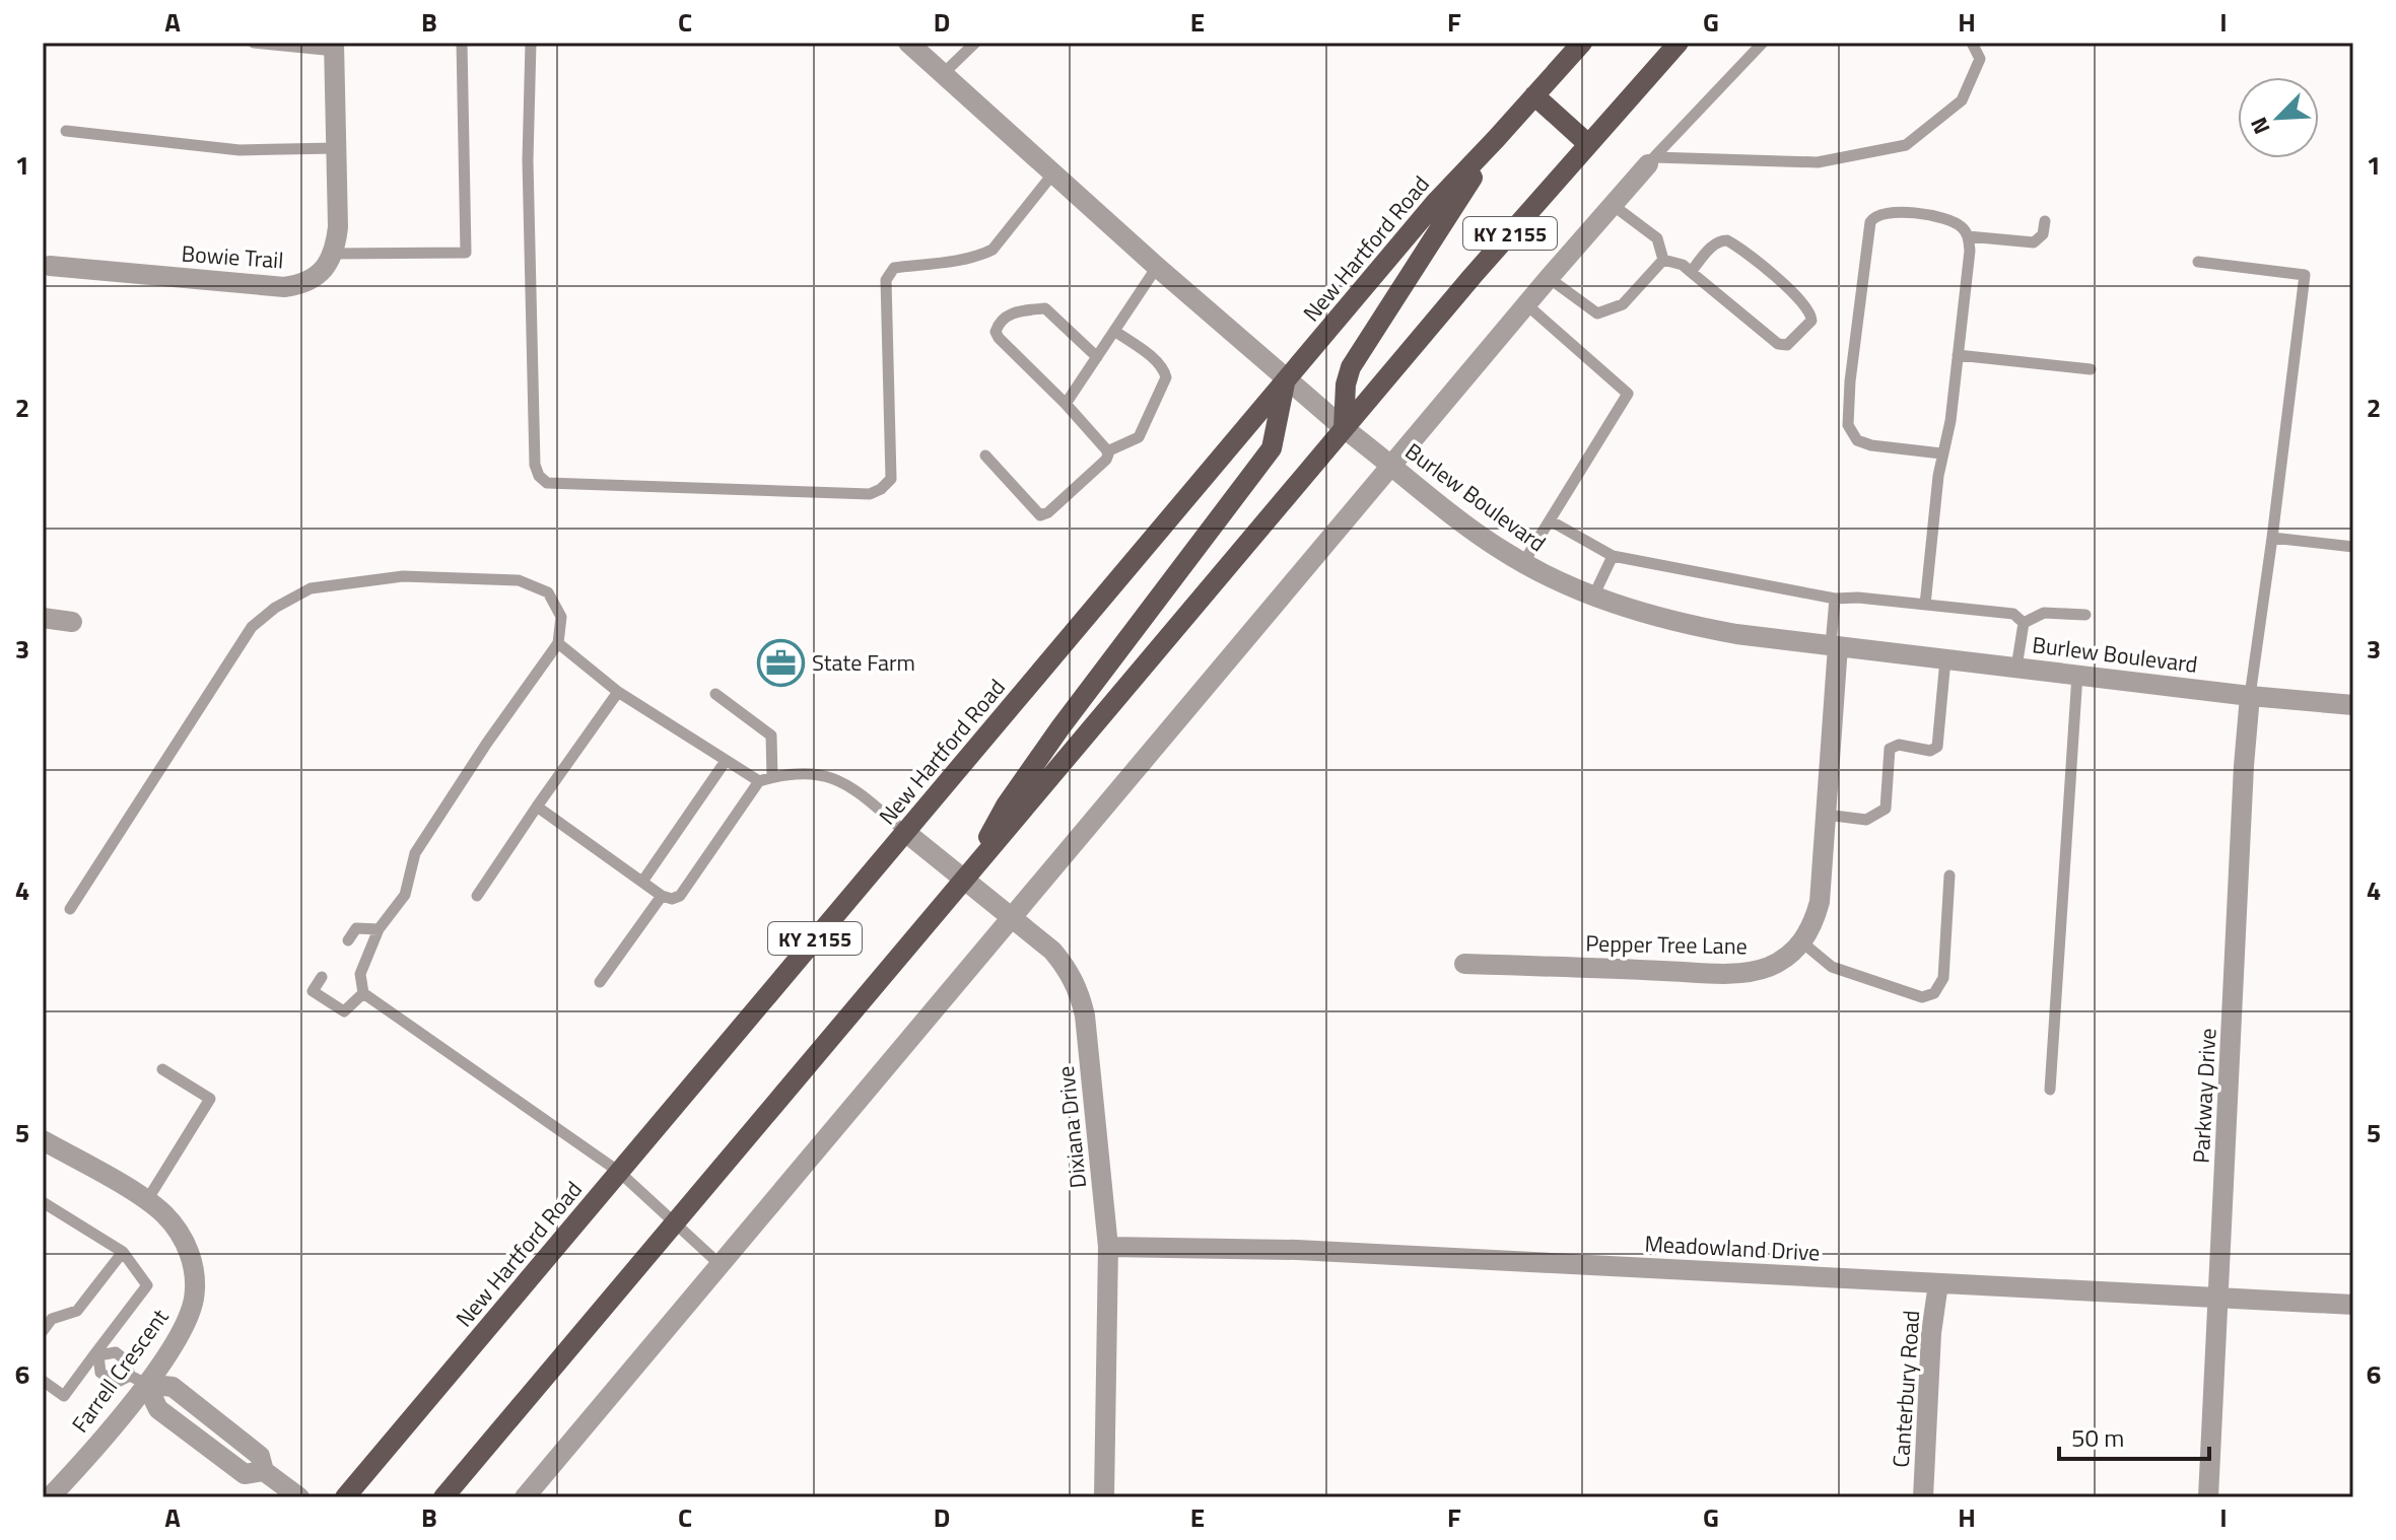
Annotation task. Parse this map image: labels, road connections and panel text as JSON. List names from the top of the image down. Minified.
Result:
{"streets":{"main road":["KY 2155","New Hartford Road"],"street":["Bowie Trail","Burlew Boulevard","Pepper Tree Lane","Parkway Drive","Dixiana Drive","Meadowland Drive","Farrell Crescent","Canterbury Road"]},"crossings":[["KY 2155","Burlew Boulevard"],["KY 2155","Dixiana Drive"],["New Hartford Road","Burlew Boulevard"],["New Hartford Road","Dixiana Drive"],["Burlew Boulevard","Parkway Drive"],["Parkway Drive","Meadowland Drive"],["Dixiana Drive","Meadowland Drive"],["Meadowland Drive","Canterbury Road"]],"places":{"office":["State Farm"]},"scale_bar":"50 m","north":"bottom left","grid":{"columns":["A","B","C","D","E","F","G","H","I"],"rows":["1","2","3","4","5","6"]}}
